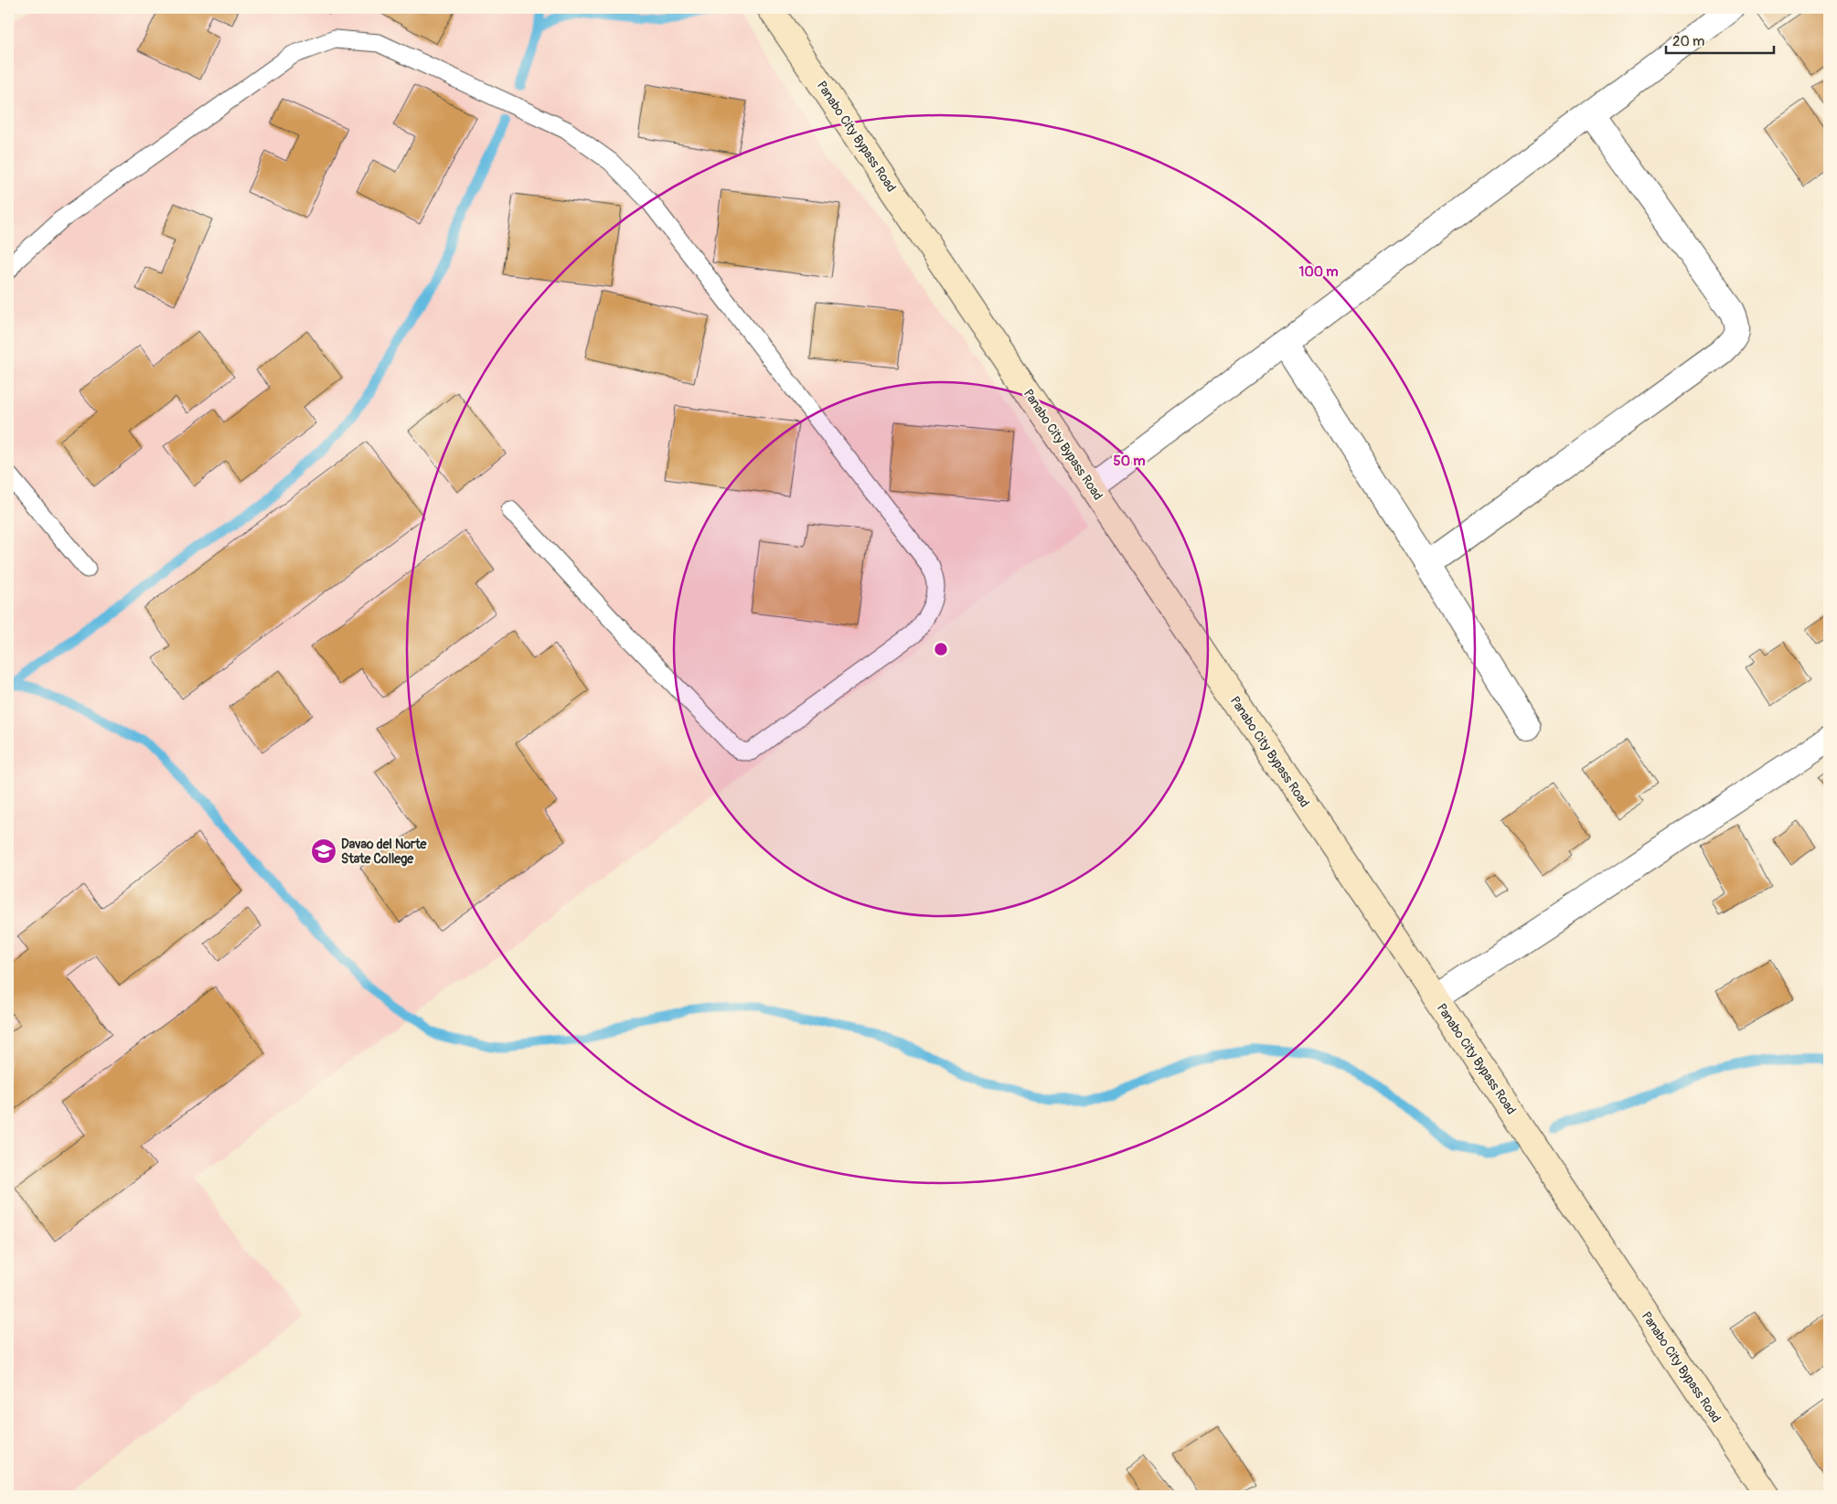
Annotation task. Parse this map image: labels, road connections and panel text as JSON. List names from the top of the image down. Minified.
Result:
{"streets":{"main road":["Panabo City Bypass Road"]},"places":{"school or university":["Davao del Norte State College"]},"scale_bar":"20 m","rings":["100 m","50 m"]}
